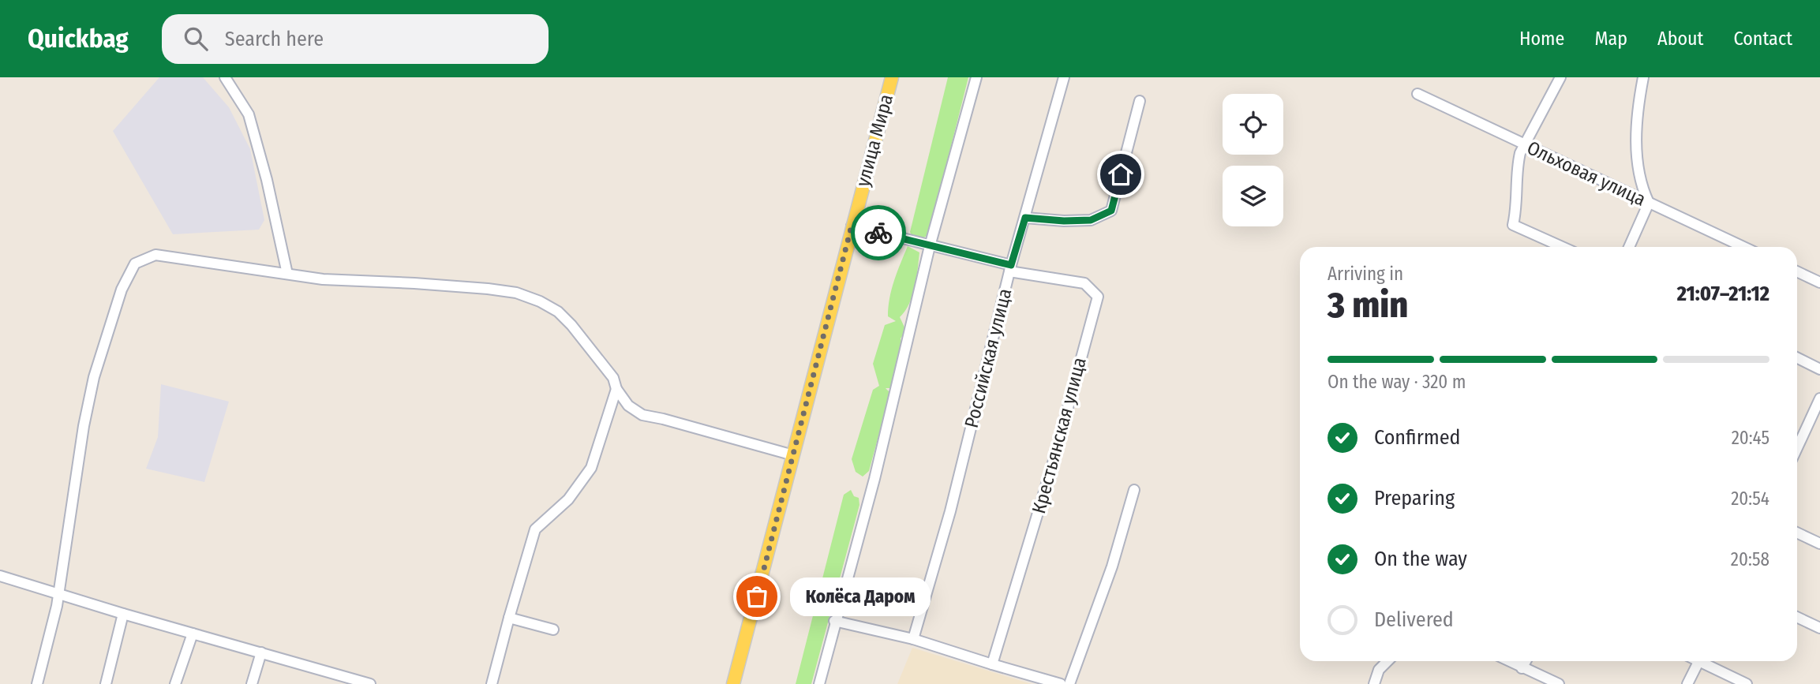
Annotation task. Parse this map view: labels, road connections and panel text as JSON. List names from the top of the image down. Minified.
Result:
{"streets":{"main road":["улица Мира"],"street":["Ольховая улица","Российская улица","Крестьянская улица"]},"crossings":[["Российская улица","Крестьянская улица"]],"places":["Колёса Даром"],"page":{"header":"Quickbag","search":"Search here","nav":["Home","Map","About","Contact"],"heading":["3 min","Arriving in","21:07–21:12"],"bar":"On the way · 320 m","list":[["Confirmed","20:45"],["Preparing","20:54"],["On the way","20:58"],"Delivered"],"bubble":"Колёса Даром"}}
